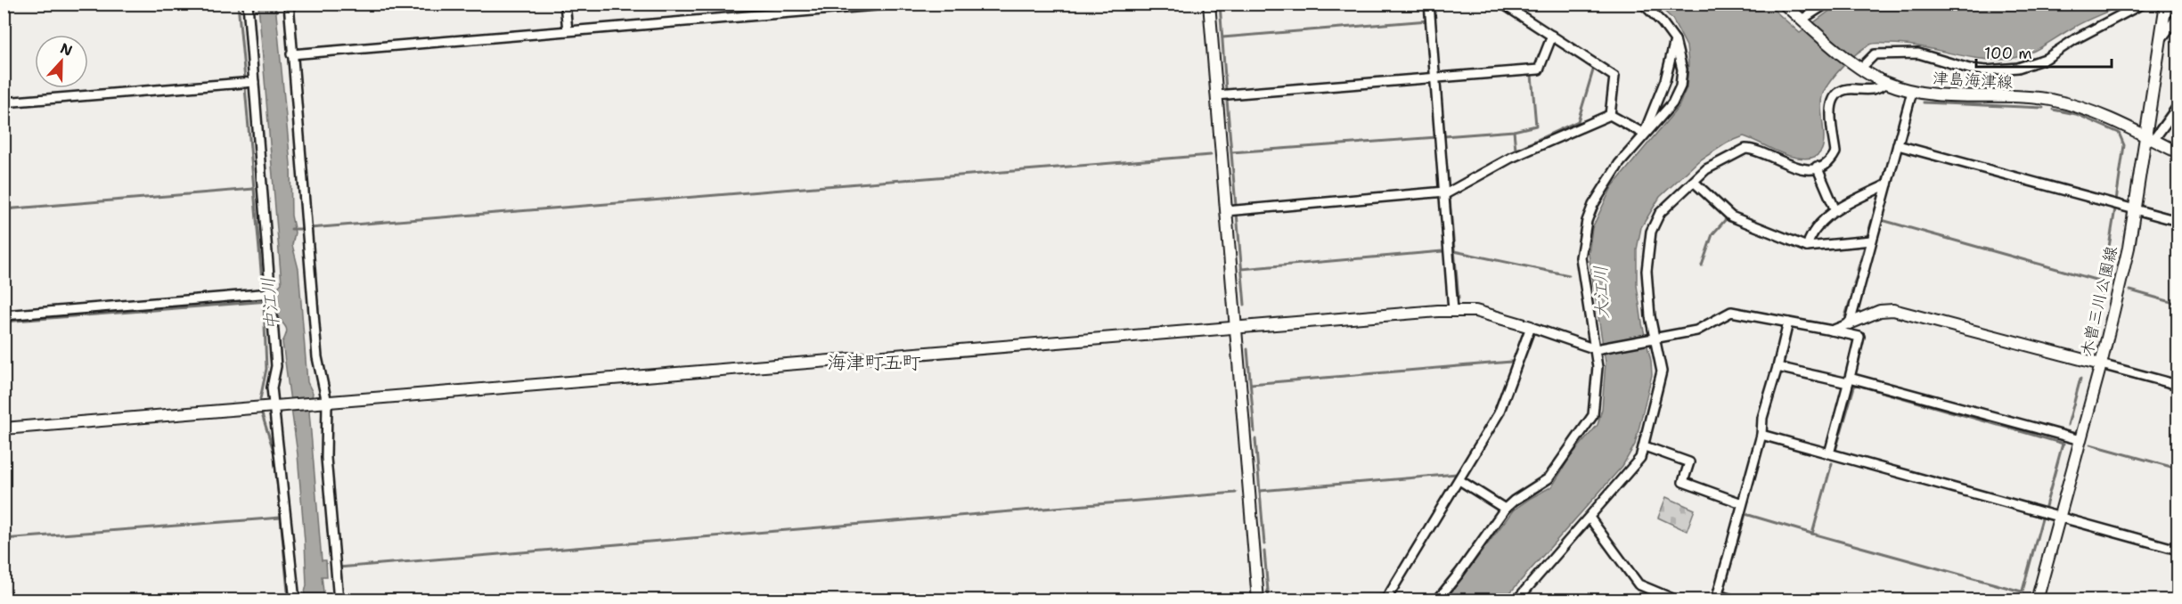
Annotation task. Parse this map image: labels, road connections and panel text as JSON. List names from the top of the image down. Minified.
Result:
{"streets":{"street":["津島海津線","木曽三川公園線"]},"crossings":[["津島海津線","木曽三川公園線"]],"districts":["海津町五町"],"water":["大江川","中江川"],"scale_bar":"100 m","north":"top"}
